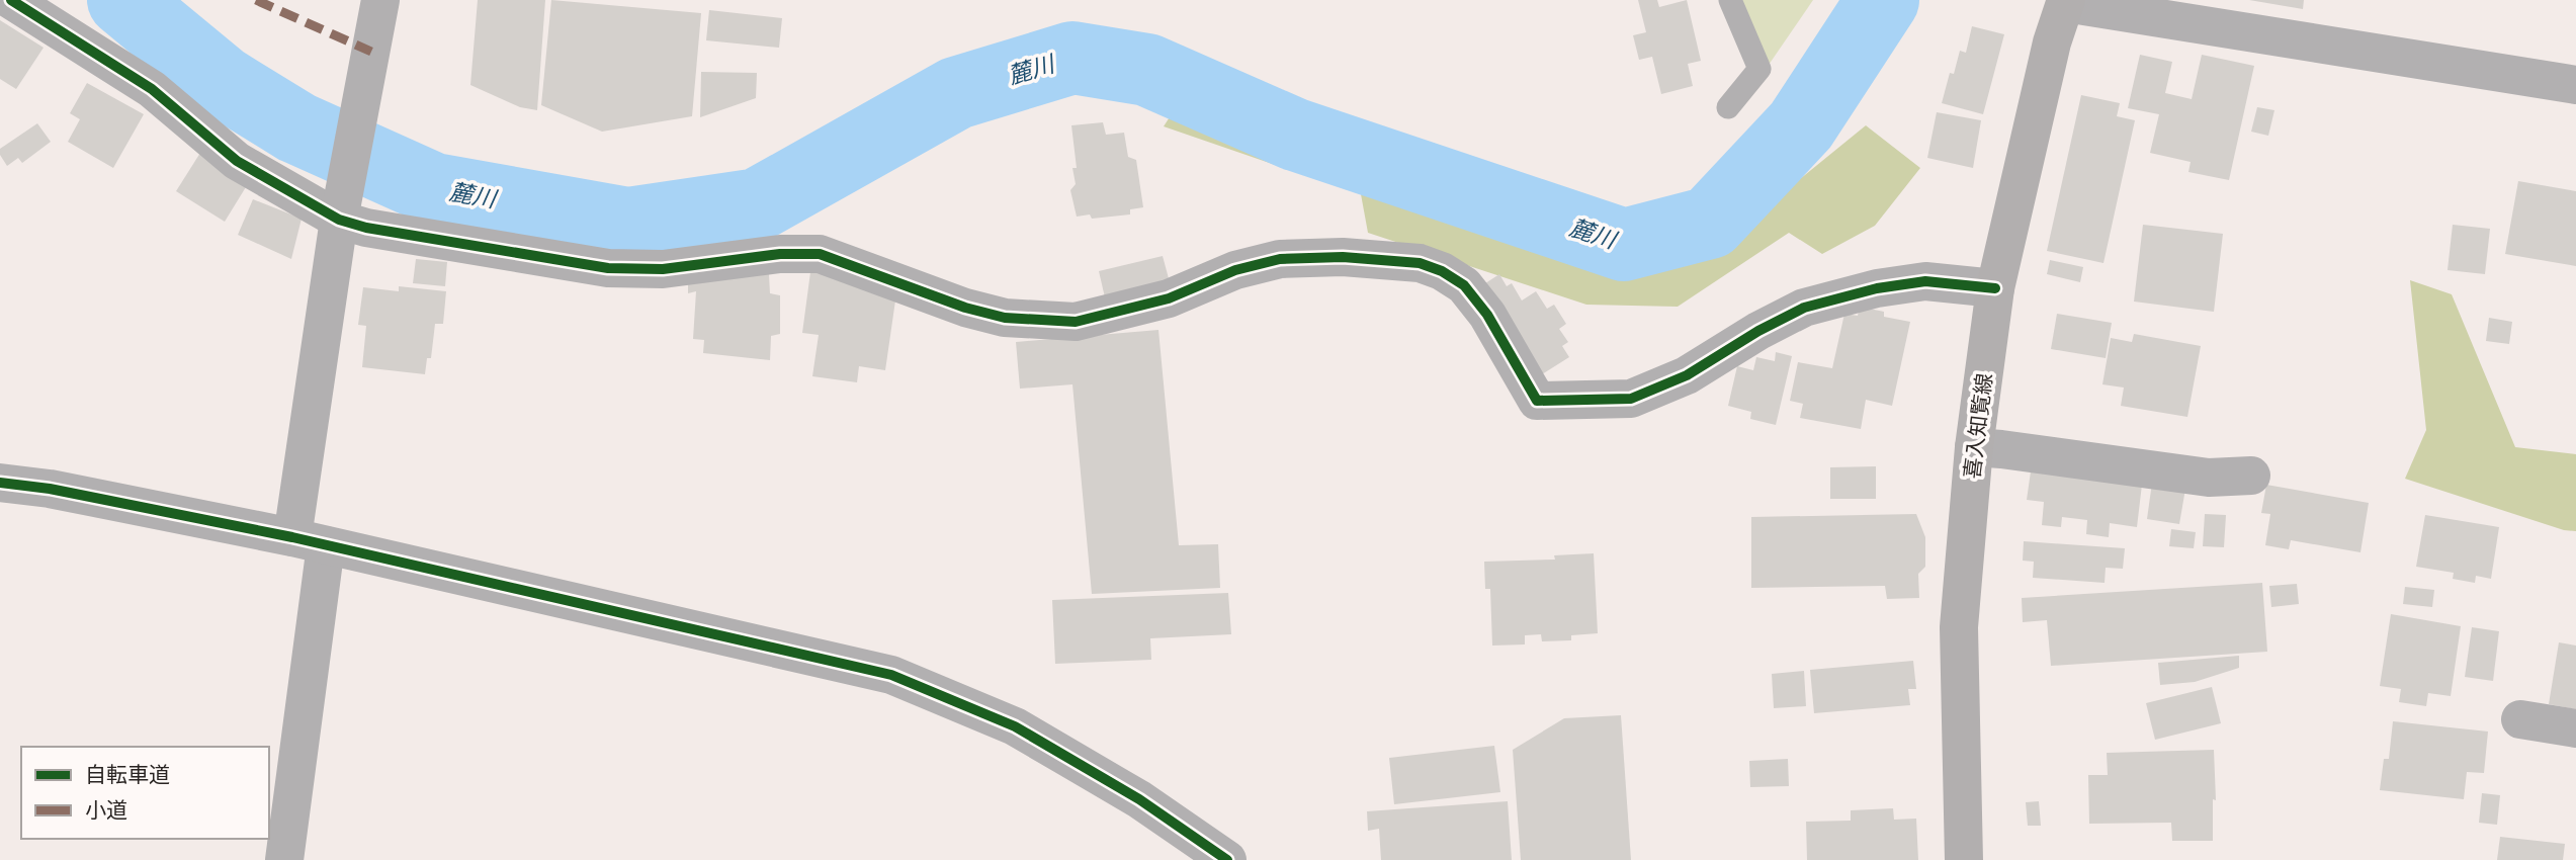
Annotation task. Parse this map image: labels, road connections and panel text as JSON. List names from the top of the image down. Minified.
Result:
{"streets":{"main road":["喜入知覧線"]},"water":["麓川"],"legend":["自転車道","小道"]}
